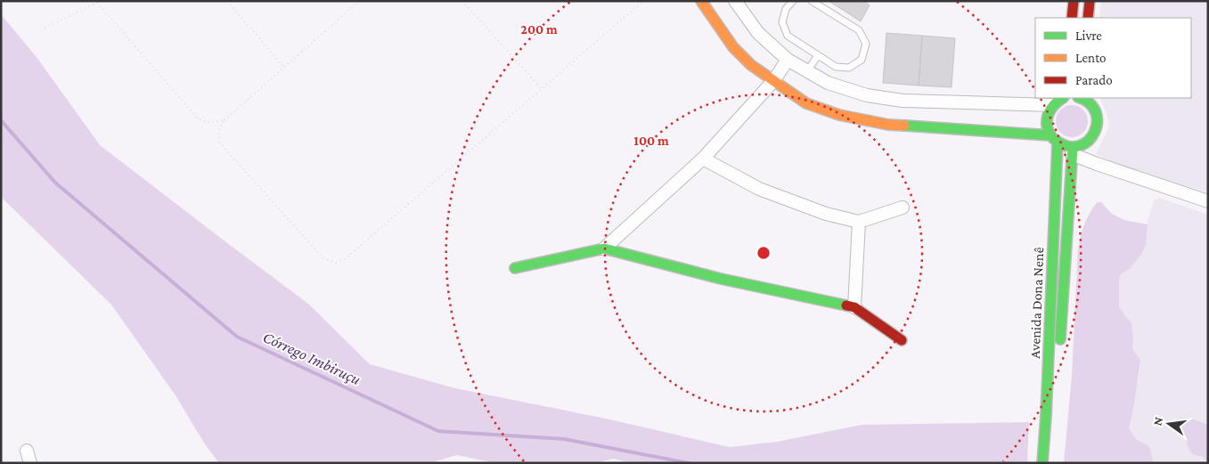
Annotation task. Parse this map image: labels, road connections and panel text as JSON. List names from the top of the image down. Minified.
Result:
{"streets":{"street":["Avenida Dona Nenê"]},"water":["Córrego Imbiruçu"],"legend":["Livre","Lento","Parado"],"north":"left","rings":["200 m","100 m"]}
